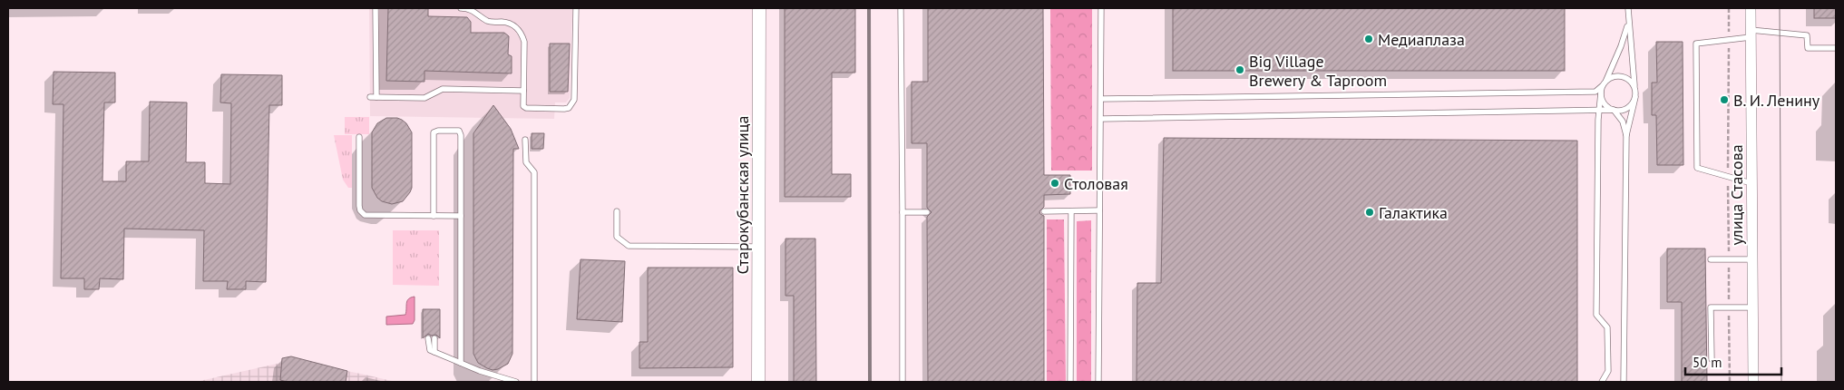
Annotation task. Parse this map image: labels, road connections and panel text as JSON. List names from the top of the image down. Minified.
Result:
{"streets":{"street":["Старокубанская улица","улица Стасова"]},"places":["Медиаплаза","Big Village Brewery & Taproom","В. И. Ленину","Столовая","Галактика"],"scale_bar":"50 m"}
